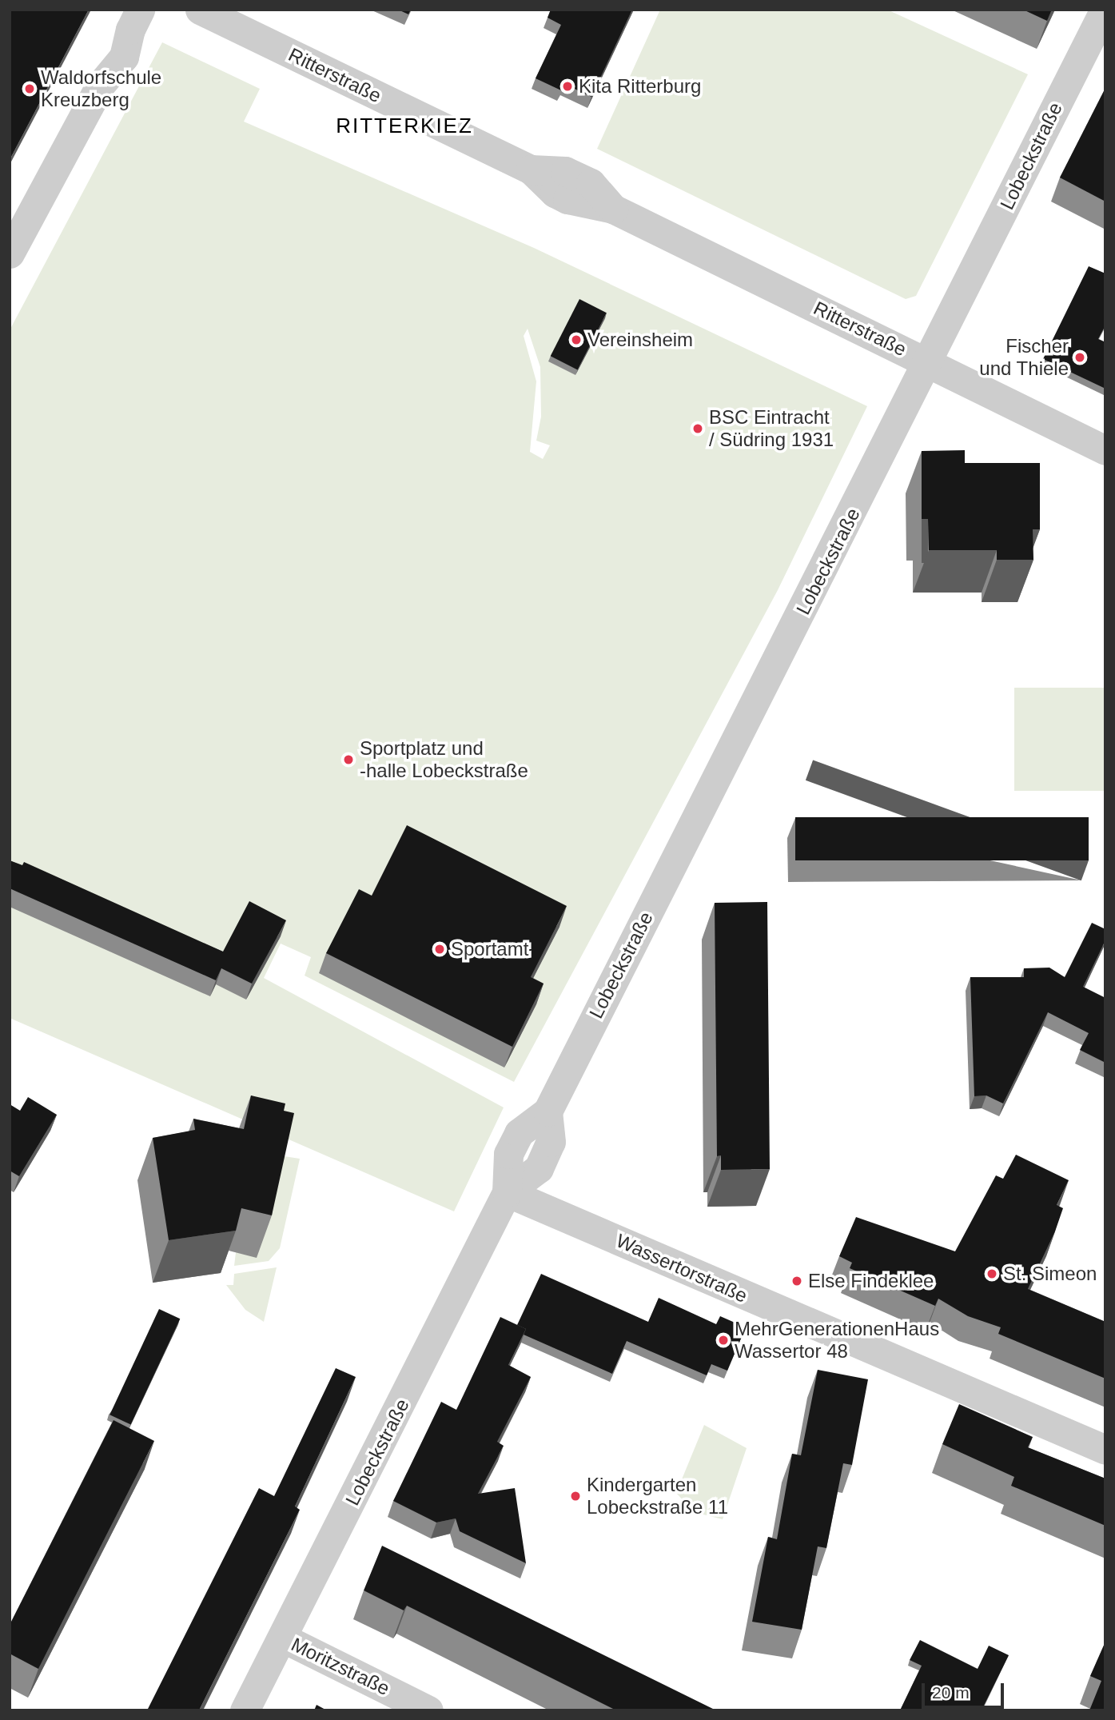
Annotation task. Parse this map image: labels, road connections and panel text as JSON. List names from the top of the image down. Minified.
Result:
{"streets":{"street":["Ritterstraße","Lobeckstraße","Wassertorstraße","Moritzstraße"]},"crossings":[["Ritterstraße","Lobeckstraße"],["Lobeckstraße","Wassertorstraße"],["Lobeckstraße","Moritzstraße"]],"districts":["RITTERKIEZ"],"places":["Kita Ritterburg","Waldorfschule Kreuzberg","Vereinsheim","Fischer und Thiele","BSC Eintracht / Südring 1931","Sportplatz und -halle Lobeckstraße","Sportamt","St. Simeon","Else Findeklee","MehrGenerationenHaus Wassertor 48","Kindergarten Lobeckstraße 11"],"scale_bar":"20 m"}
